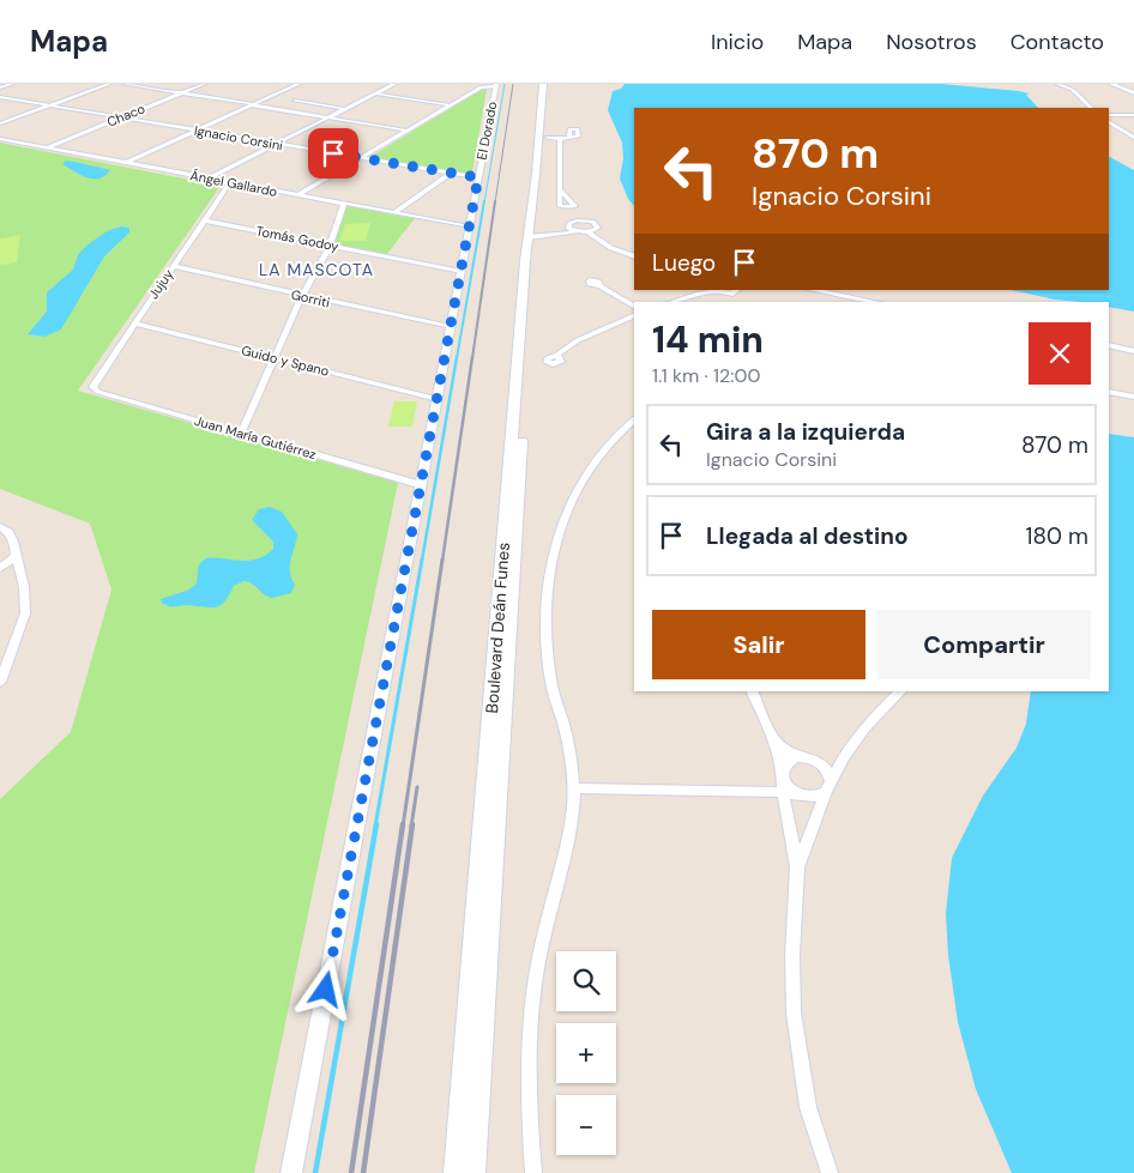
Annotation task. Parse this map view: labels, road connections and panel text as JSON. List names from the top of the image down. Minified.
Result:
{"streets":{"main road":["Boulevard Deán Funes"],"street":["Chaco","El Dorado","Ignacio Corsini","Ángel Gallardo","Tomás Godoy","Jujuy","Gorriti","Guido y Spano","Juan María Gutiérrez"]},"crossings":[["Chaco","Ignacio Corsini"],["Chaco","Ángel Gallardo"],["El Dorado","Ignacio Corsini"],["El Dorado","Ángel Gallardo"],["El Dorado","Tomás Godoy"],["El Dorado","Gorriti"],["El Dorado","Guido y Spano"],["El Dorado","Juan María Gutiérrez"],["Ángel Gallardo","Jujuy"],["Tomás Godoy","Jujuy"],["Jujuy","Gorriti"],["Jujuy","Guido y Spano"],["Jujuy","Juan María Gutiérrez"]],"districts":["LA MASCOTA"],"page":{"header":"Mapa","nav":["Inicio","Mapa","Nosotros","Contacto"],"turn":["870 m","Ignacio Corsini"],"then":"Luego","heading":["14 min","1.1 km · 12:00"],"list":[{"name":"Gira a la izquierda","note":"Ignacio Corsini","value":"870 m"},{"name":"Llegada al destino","value":"180 m"}],"buttons":["Salir","Compartir"],"map_buttons":["+","−"]}}
